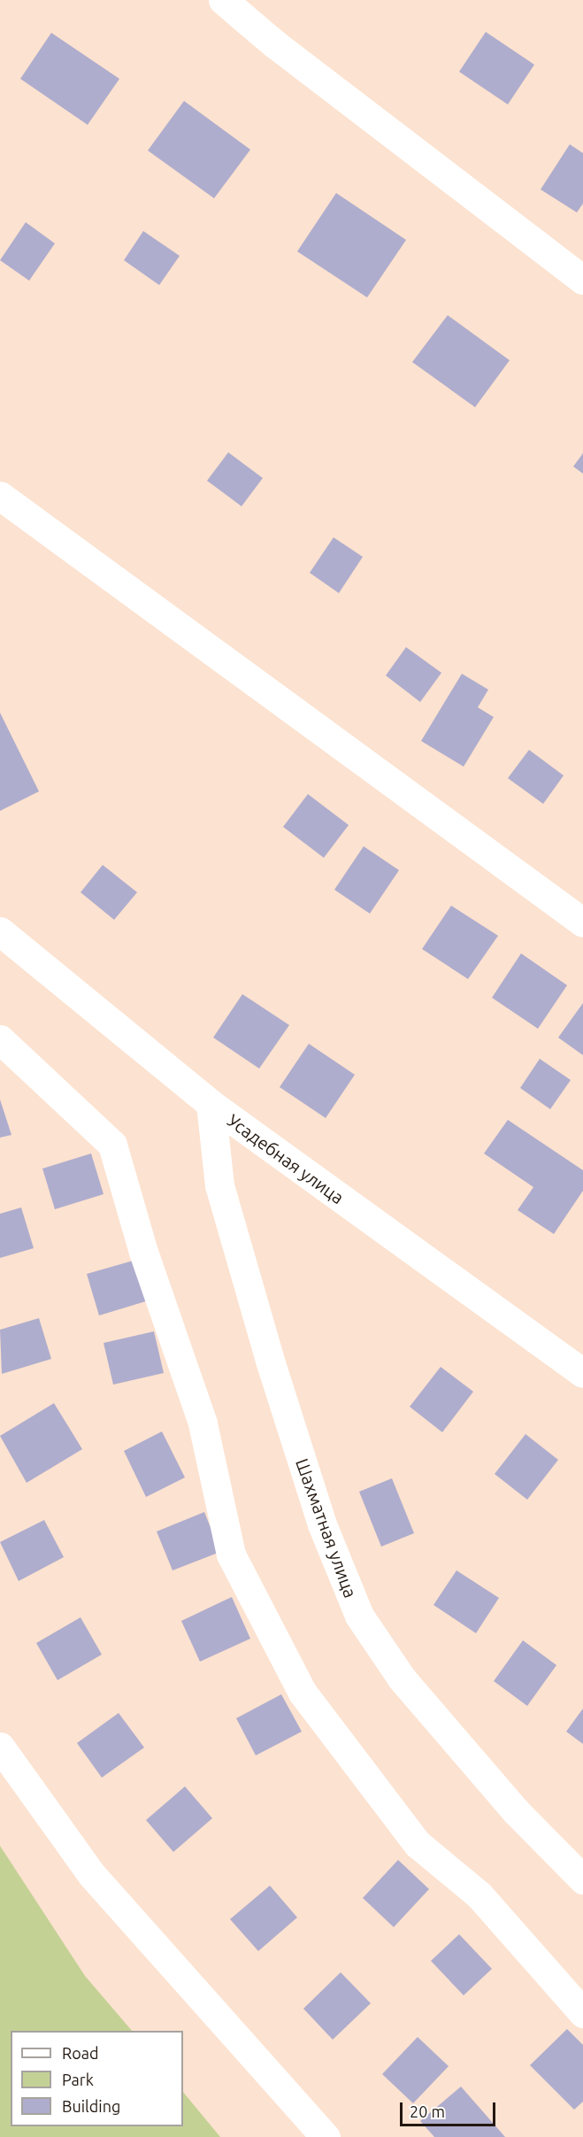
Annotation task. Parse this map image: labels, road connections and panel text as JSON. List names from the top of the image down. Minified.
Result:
{"streets":{"street":["Усадебная улица","Шахматная улица"]},"crossings":[["Усадебная улица","Шахматная улица"]],"legend":["Road","Park","Building"],"scale_bar":"20 m"}
